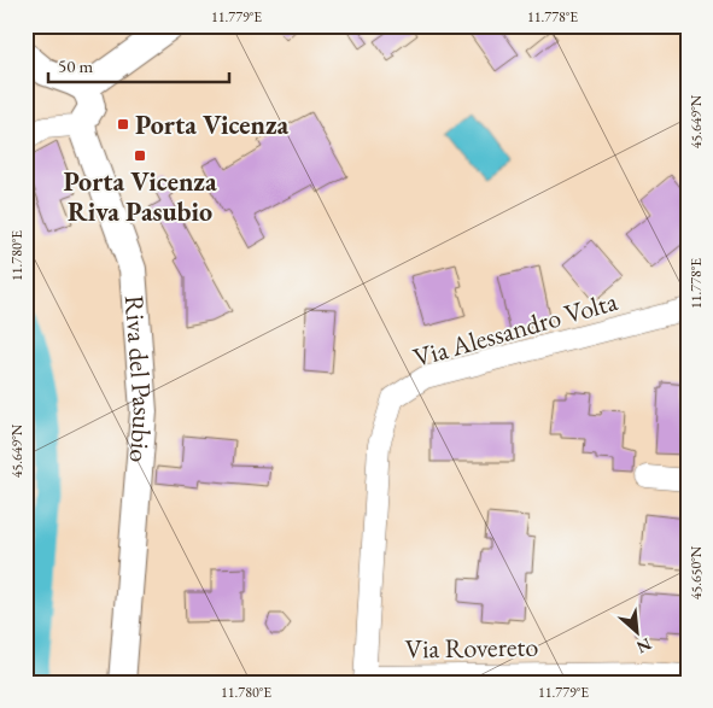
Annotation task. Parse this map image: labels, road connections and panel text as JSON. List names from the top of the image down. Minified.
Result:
{"streets":{"street":["Via Alessandro Volta","Riva del Pasubio","Via Rovereto"]},"crossings":[["Via Alessandro Volta","Via Rovereto"]],"places":{"transit":["Porta Vicenza","Porta Vicenza Riva Pasubio"]},"scale_bar":"50 m","north":"bottom right","coordinates":["11.779°E","11.778°E","45.649°N","11.780°E","45.650°N"]}
